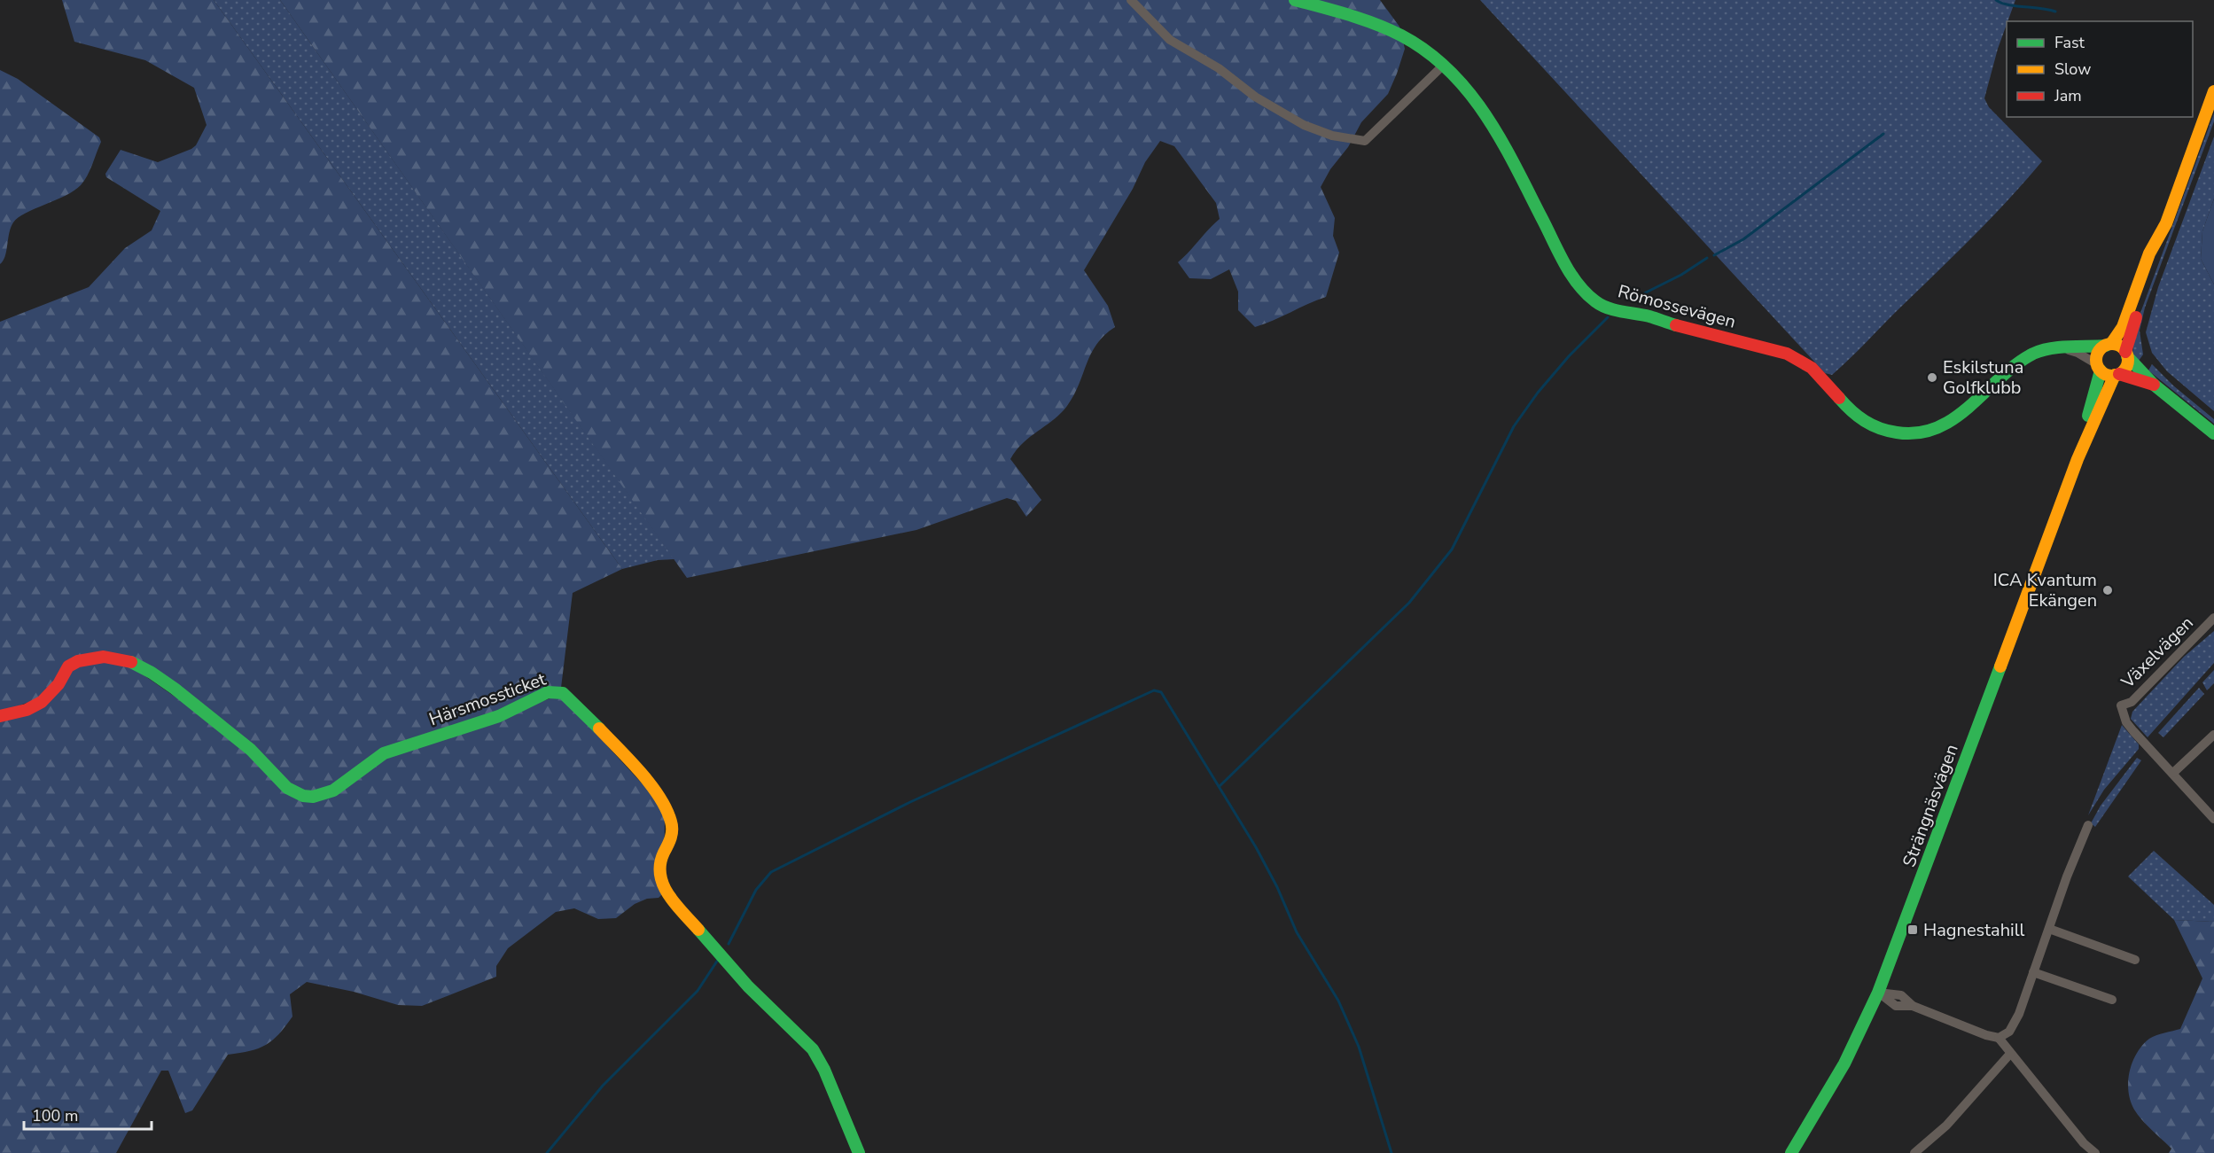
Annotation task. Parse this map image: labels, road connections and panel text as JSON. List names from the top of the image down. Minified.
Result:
{"streets":{"street":["Römossevägen","Växelvägen","Härsmossticket","Strängnäsvägen"]},"crossings":[["Römossevägen","Strängnäsvägen"]],"places":{"other":["Eskilstuna Golfklubb","ICA Kvantum Ekängen"],"transit":["Hagnestahill"]},"legend":["Fast","Slow","Jam"],"scale_bar":"100 m"}
